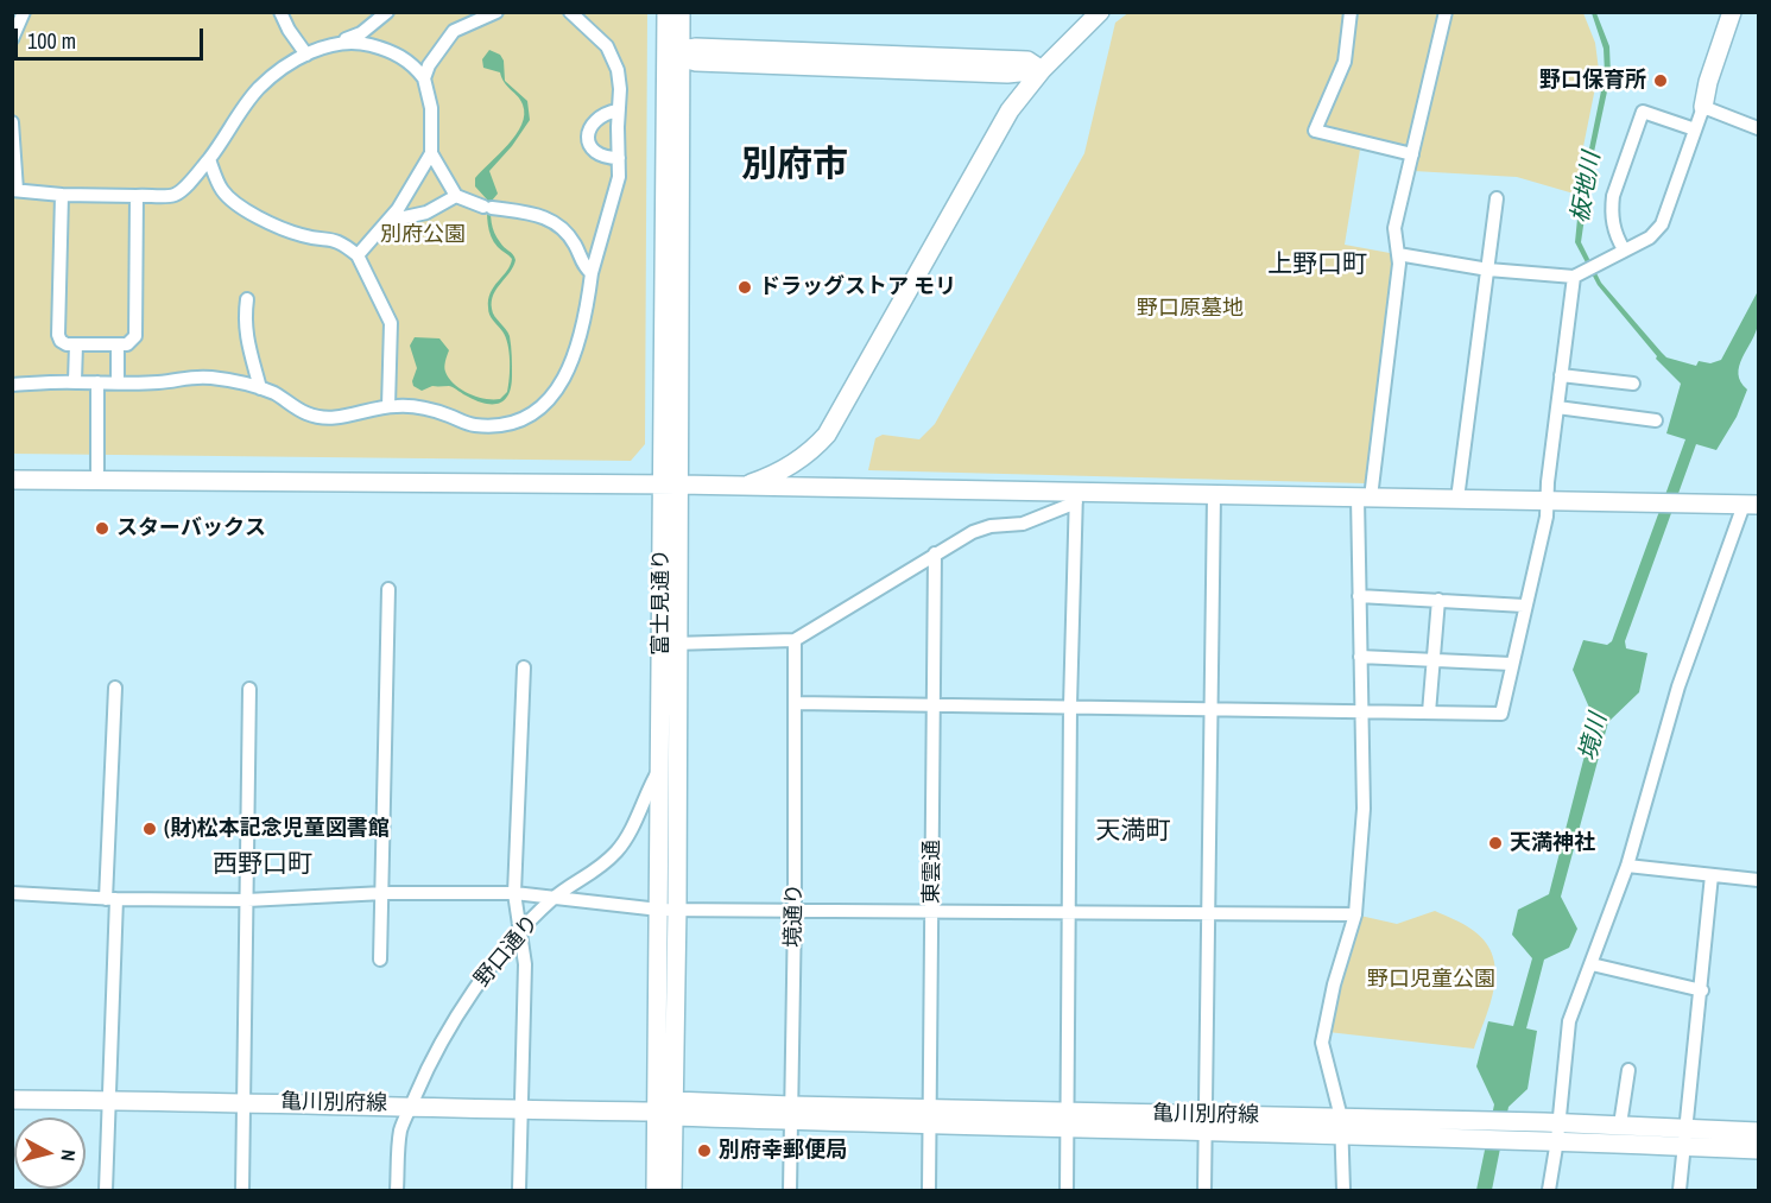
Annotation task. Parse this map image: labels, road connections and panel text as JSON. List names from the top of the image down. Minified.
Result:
{"streets":{"street":["富士見通り","東雲通","境通り","野口通り","亀川別府線"]},"crossings":[["富士見通り","野口通り"],["富士見通り","亀川別府線"],["東雲通","亀川別府線"],["境通り","亀川別府線"],["野口通り","亀川別府線"]],"districts":["別府市","上野口町","天満町","西野口町"],"water":["板地川","境川"],"parks":["別府公園","野口原墓地","野口児童公園"],"places":["野口保育所","ドラッグストア モリ","スターバックス","(財)松本記念児童図書館","天満神社","別府幸郵便局"],"scale_bar":"100 m","north":"right"}
